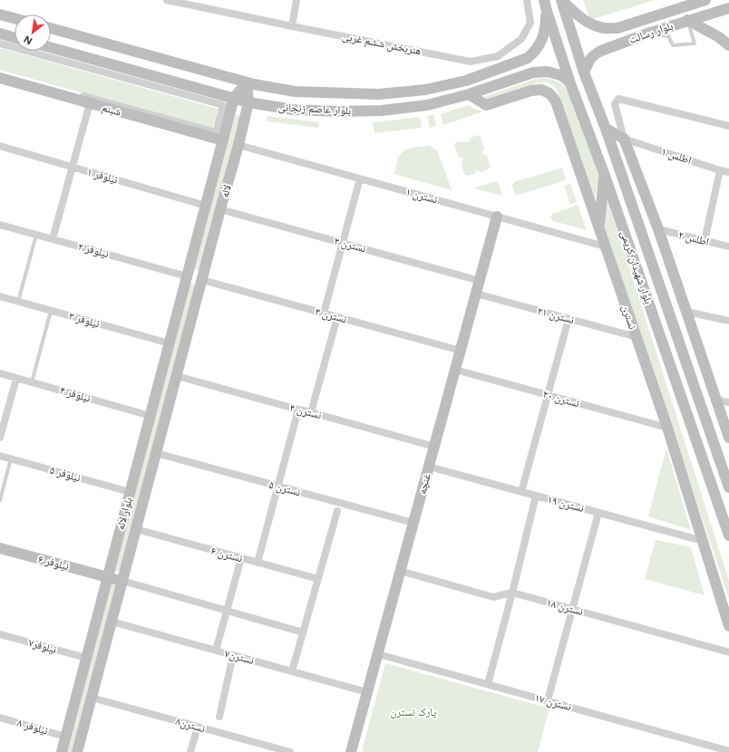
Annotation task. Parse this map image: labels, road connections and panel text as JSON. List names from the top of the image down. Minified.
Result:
{"streets":{"main road":["بلوار رسالت","بلوار عاصم زنجانی","شبنم","لاله","بلوار شهیدان کریمی","نسترن","غنچه","بلوار لاله","نیلوفر ۶"],"street":["هنربخش ششم غربی","اطلس ۱","نیلوفر ۱","نسترن ۱","اطلس ۲","نسترن ۲","نیلوفر ۲","نسترن ۳","نسترن ۲۱","نیلوفر ۳","نیلوفر ۴","نسترن ۲۰","نسترن ۴","نیلوفر ۵","نسترن ۵","نسترن ۱۹","نسترن ۶","نسترن ۱۸","نیلوفر۷","نسترن۷","نسترن ۱۷","نسترن۸","نیلوفر ۸"]},"crossings":[["بلوار رسالت","بلوار شهیدان کریمی"],["بلوار عاصم زنجانی","لاله"],["بلوار عاصم زنجانی","بلوار شهیدان کریمی"],["بلوار عاصم زنجانی","نسترن"],["شبنم","لاله"],["نیلوفر ۱","لاله"],["لاله","نسترن ۱"],["لاله","نسترن ۲"],["لاله","نیلوفر ۲"],["لاله","نسترن ۳"],["لاله","بلوار لاله"],["نسترن ۱","نسترن"],["نسترن ۱","غنچه"],["نسترن ۲","غنچه"],["نیلوفر ۲","بلوار لاله"],["نسترن ۳","غنچه"],["نسترن ۳","بلوار لاله"],["نسترن ۲۱","نسترن"],["نسترن ۲۱","غنچه"],["نسترن","نسترن ۲۰"],["نسترن","نسترن ۱۹"],["نیلوفر ۳","بلوار لاله"],["نیلوفر ۴","بلوار لاله"],["نسترن ۲۰","غنچه"],["نسترن ۴","غنچه"],["نسترن ۴","بلوار لاله"],["نیلوفر ۵","بلوار لاله"],["غنچه","نسترن ۵"],["غنچه","نسترن ۱۹"],["غنچه","نسترن ۱۸"],["غنچه","نسترن۷"],["غنچه","نسترن ۱۷"],["نسترن ۵","بلوار لاله"],["بلوار لاله","نسترن ۶"],["بلوار لاله","نیلوفر ۶"],["بلوار لاله","نیلوفر۷"],["بلوار لاله","نسترن۷"],["بلوار لاله","نسترن۸"],["بلوار لاله","نیلوفر ۸"]],"parks":["پارک نسترن"],"north":"bottom left"}
